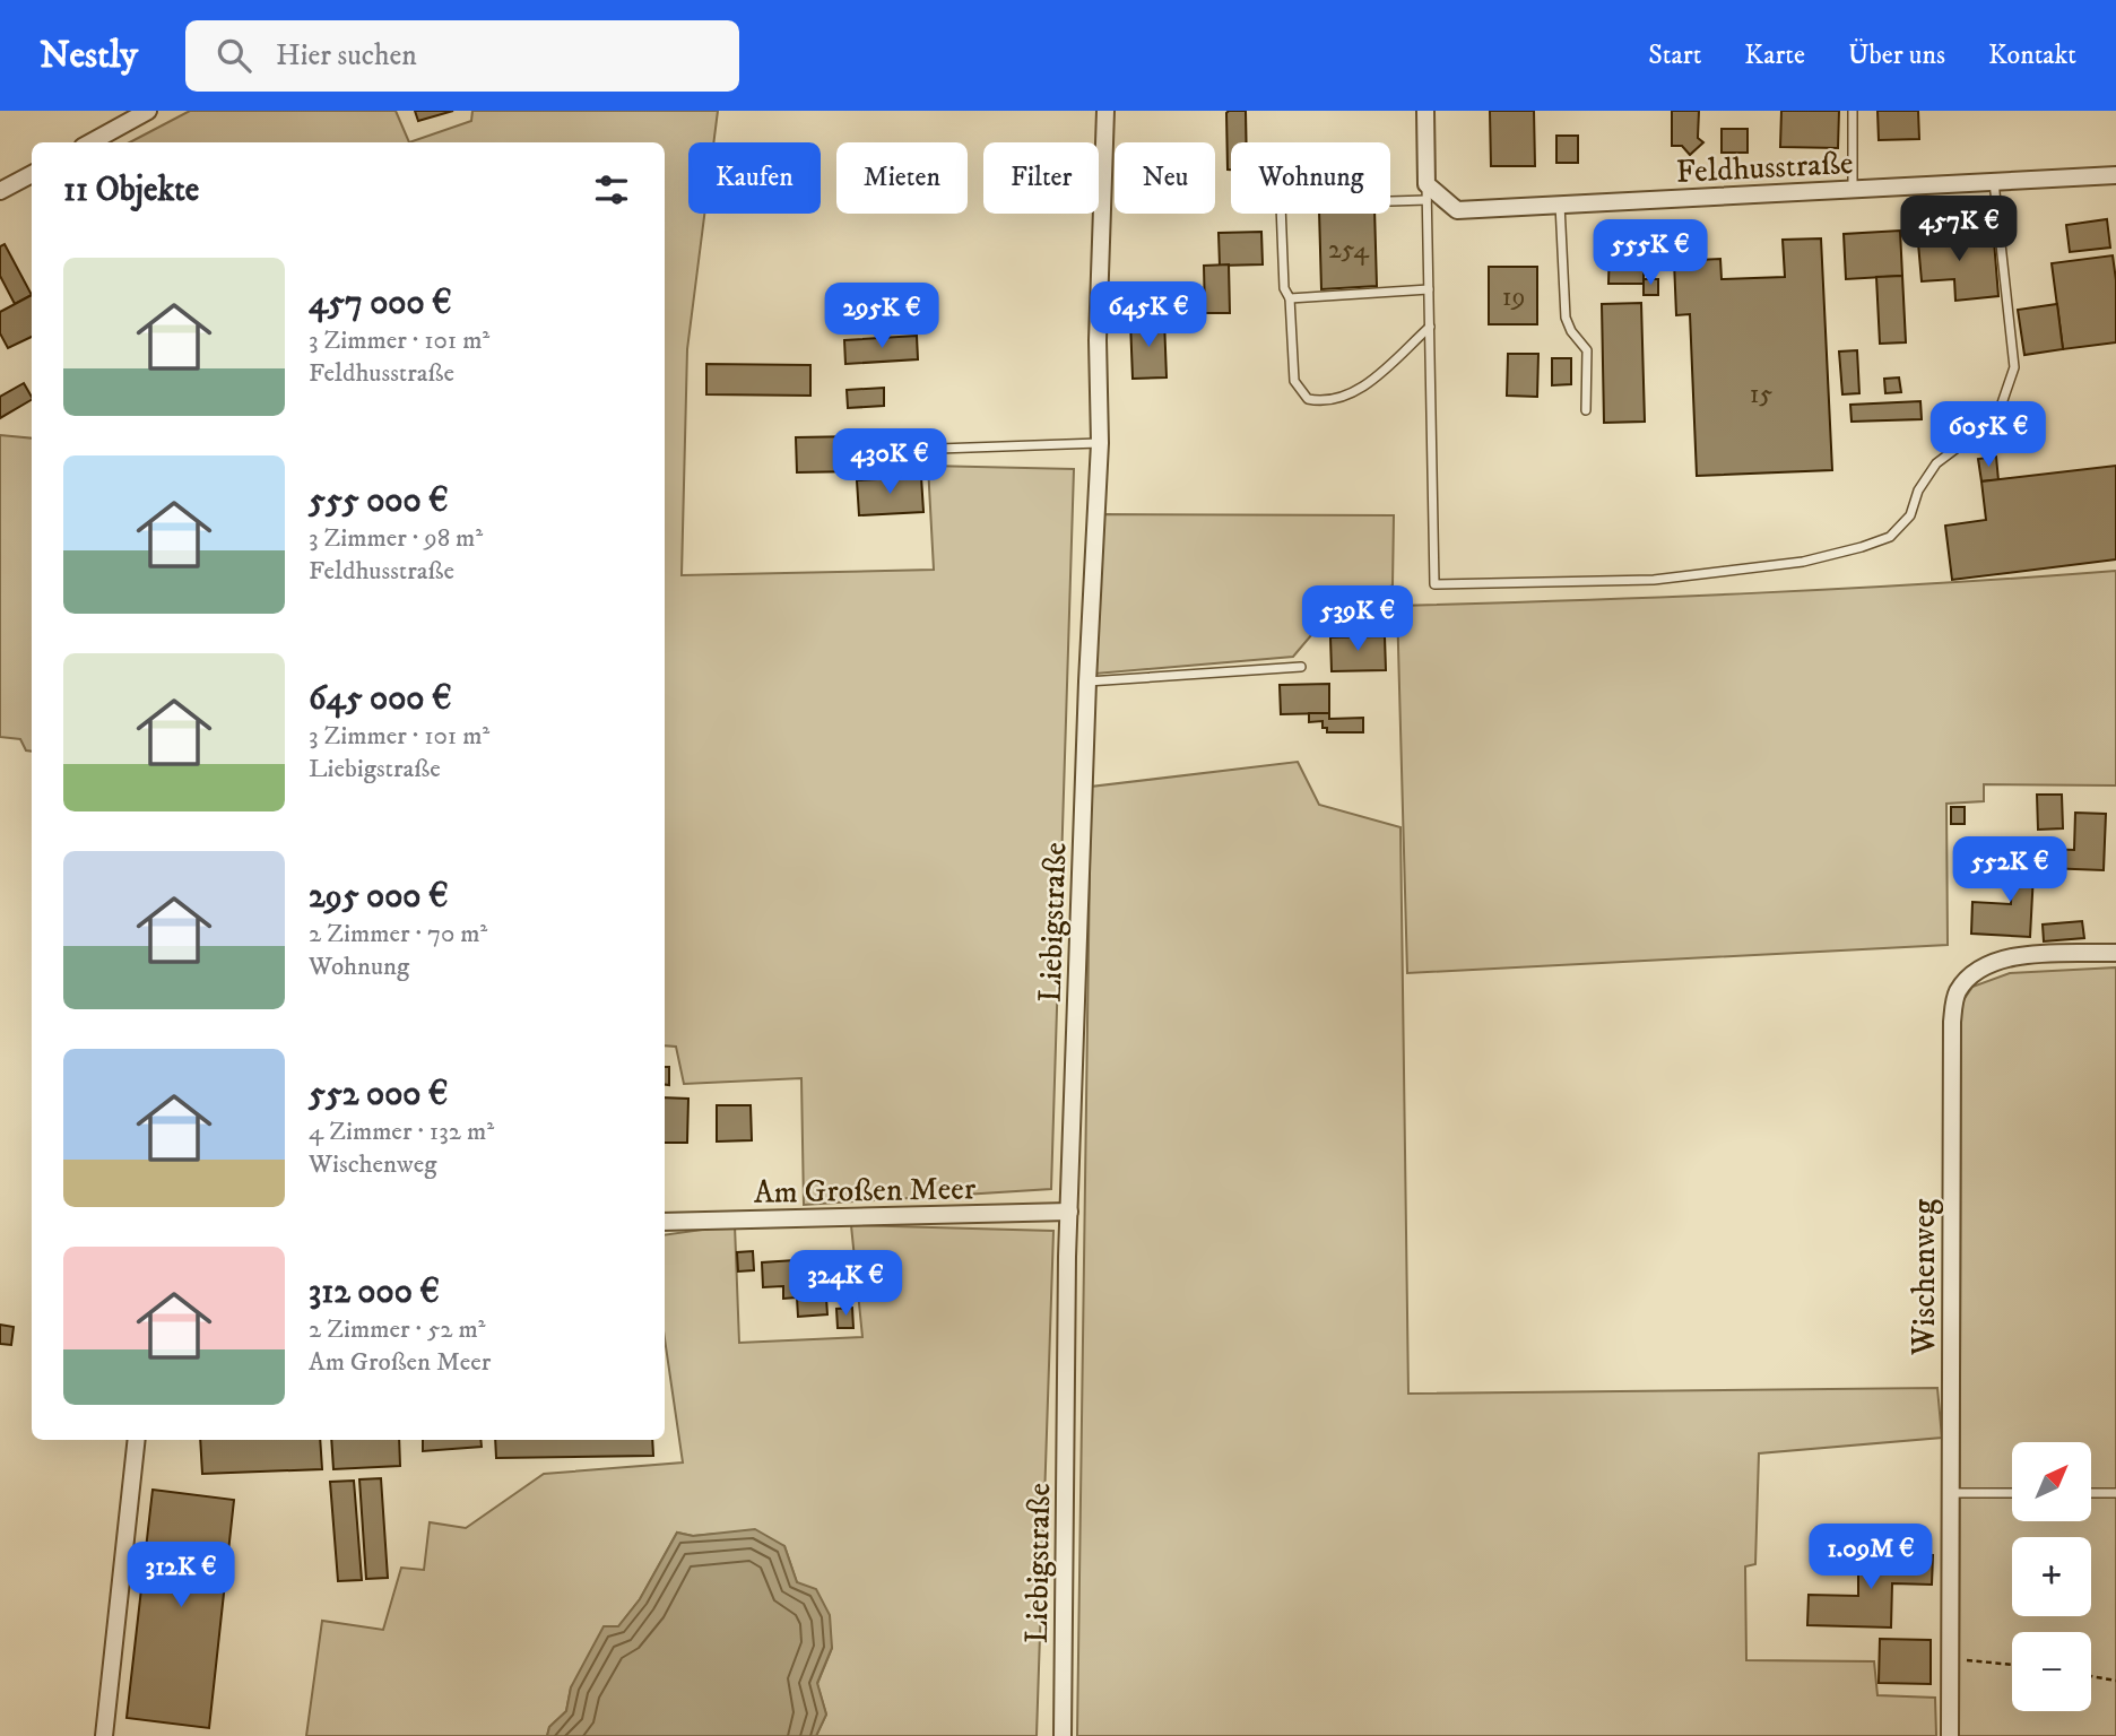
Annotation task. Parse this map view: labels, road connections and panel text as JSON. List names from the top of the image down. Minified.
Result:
{"streets":{"street":["Feldhusstraße","Liebigstraße","Am Großen Meer","Wischenweg"]},"crossings":[["Liebigstraße","Am Großen Meer"]],"house_numbers":["254","19","15"],"north":"top right","page":{"header":"Nestly","search":"Hier suchen","nav":["Start","Karte","Über uns","Kontakt"],"chip":["Kaufen","Mieten","Filter","Neu","Wohnung"],"heading":"11 Objekte","price":["457K €","555K €","645K €","295K €","605K €","430K €","539K €","552K €","324K €","1.09M €","312K €"],"list":[{"name":"457 000 €","note":"3 Zimmer · 101 m² · Feldhusstraße"},{"name":"555 000 €","note":"3 Zimmer · 98 m² · Feldhusstraße"},{"name":"645 000 €","note":"3 Zimmer · 101 m² · Liebigstraße"},{"name":"295 000 €","note":"2 Zimmer · 70 m² · Wohnung"},{"name":"552 000 €","note":"4 Zimmer · 132 m² · Wischenweg"},{"name":"312 000 €","note":"2 Zimmer · 52 m² · Am Großen Meer"}],"map_buttons":["+","−"]}}
